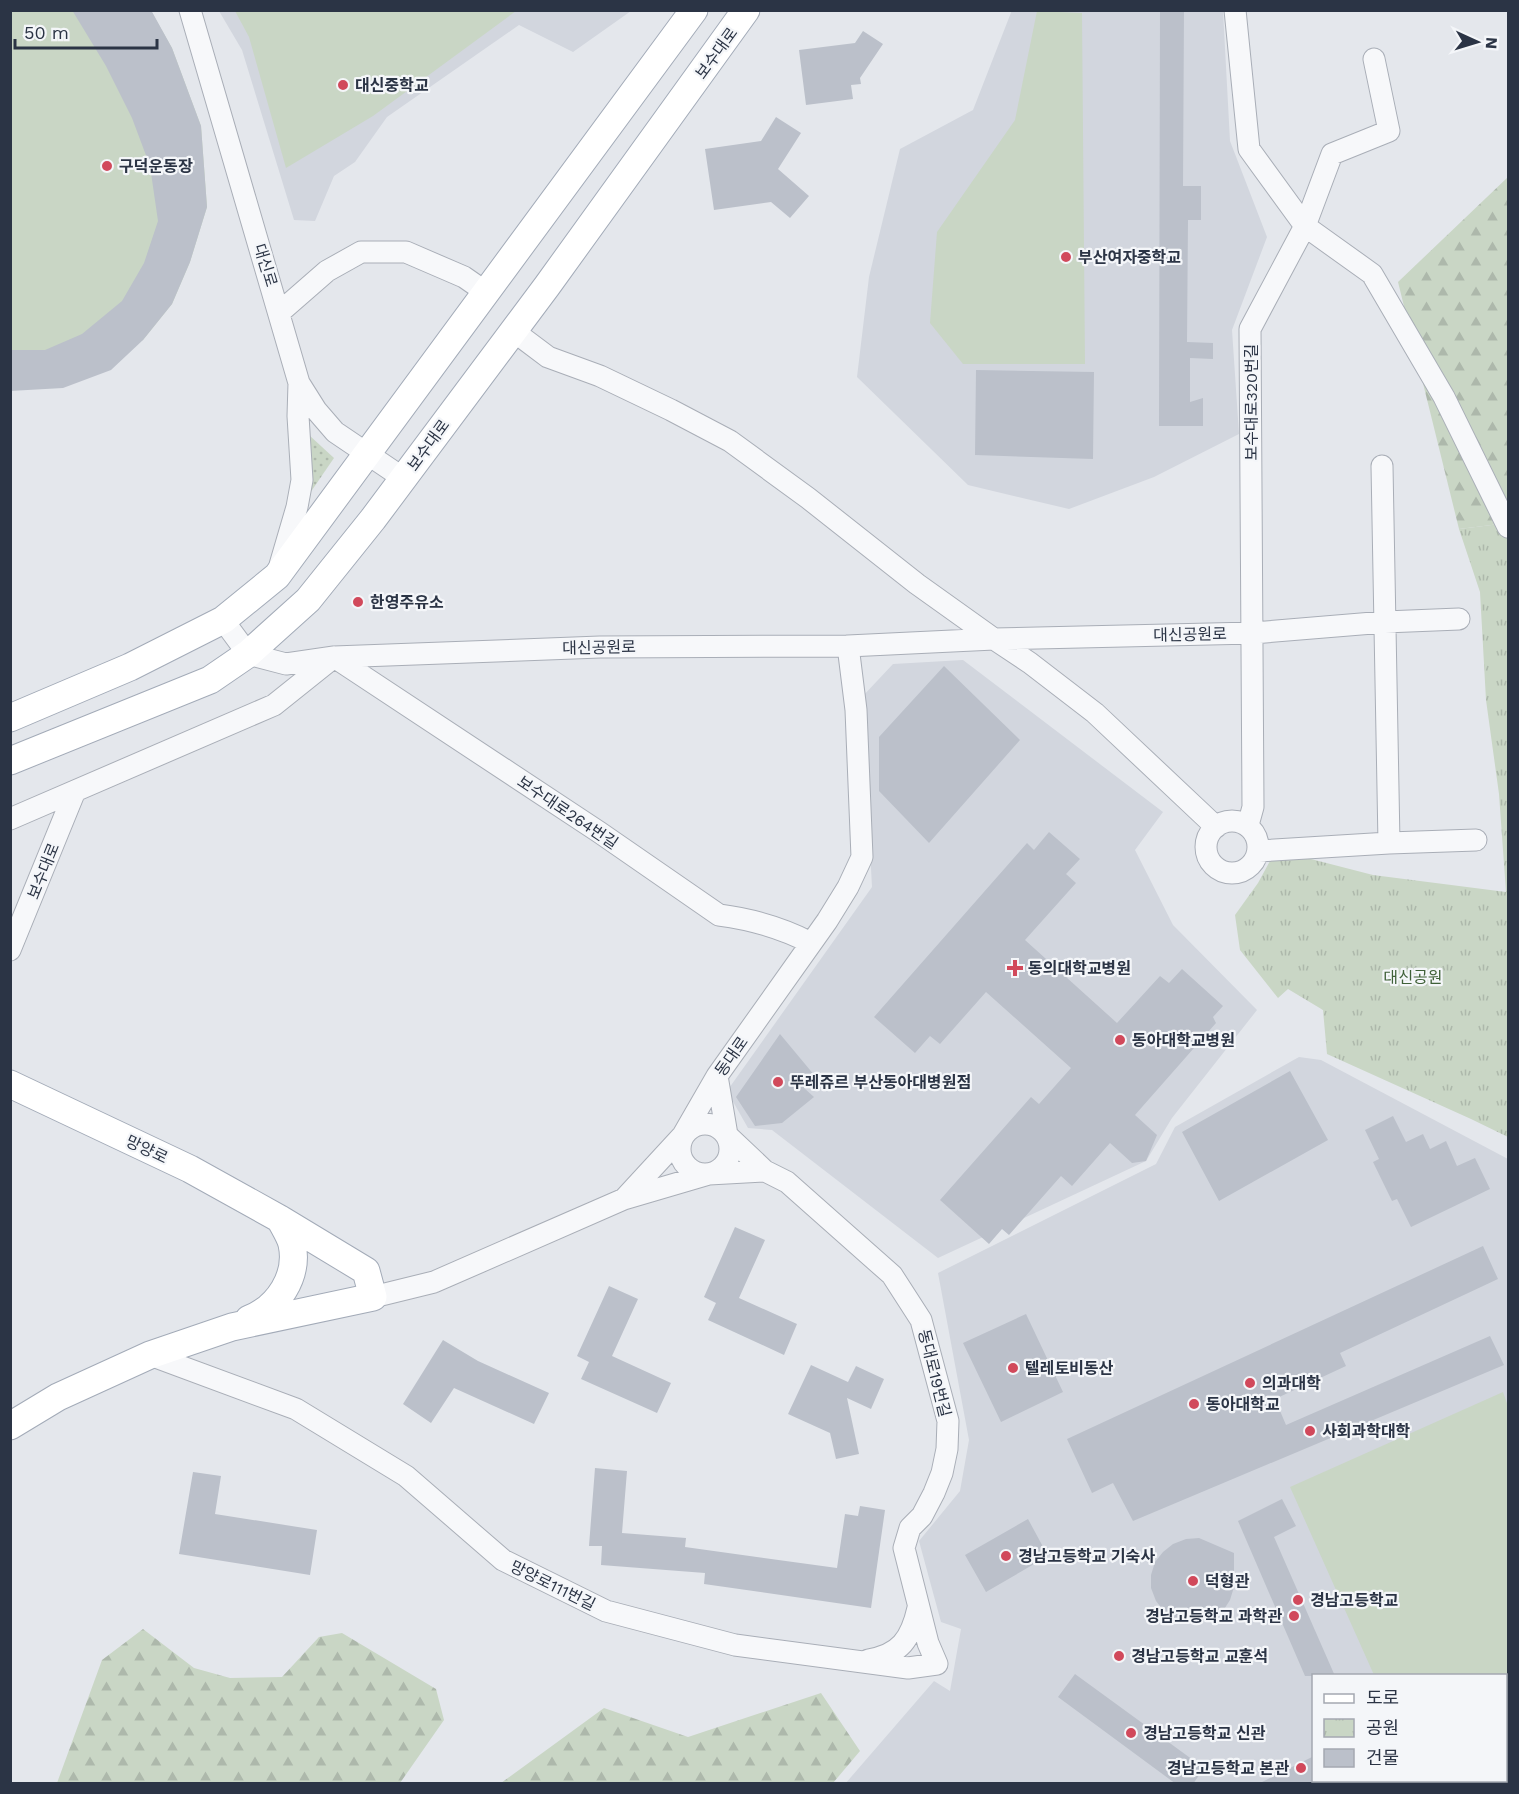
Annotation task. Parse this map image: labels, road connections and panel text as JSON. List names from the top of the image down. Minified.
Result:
{"streets":{"main road":["보수대로","망양로"],"street":["대신로","보수대로320번길","대신공원로","보수대로264번길","동대로","동대로19번길","망양로111번길"]},"crossings":[["보수대로","대신로"],["보수대로","대신공원로"],["보수대로320번길","대신공원로"],["대신공원로","보수대로264번길"],["대신공원로","동대로"],["보수대로264번길","동대로"],["동대로","망양로"],["동대로","동대로19번길"],["동대로19번길","망양로111번길"]],"parks":["대신공원"],"places":{"other":["대신중학교","구덕운동장","부산여자중학교","한영주유소","동아대학교병원","뚜레쥬르 부산동아대병원점","텔레토비동산","의과대학","동아대학교","사회과학대학","경남고등학교 기숙사","덕형관","경남고등학교","경남고등학교 과학관","경남고등학교 교훈석","경남고등학교 신관","경남고등학교 본관"],"health":["동의대학교병원"]},"legend":["도로","공원","건물"],"scale_bar":"50 m","north":"right"}
